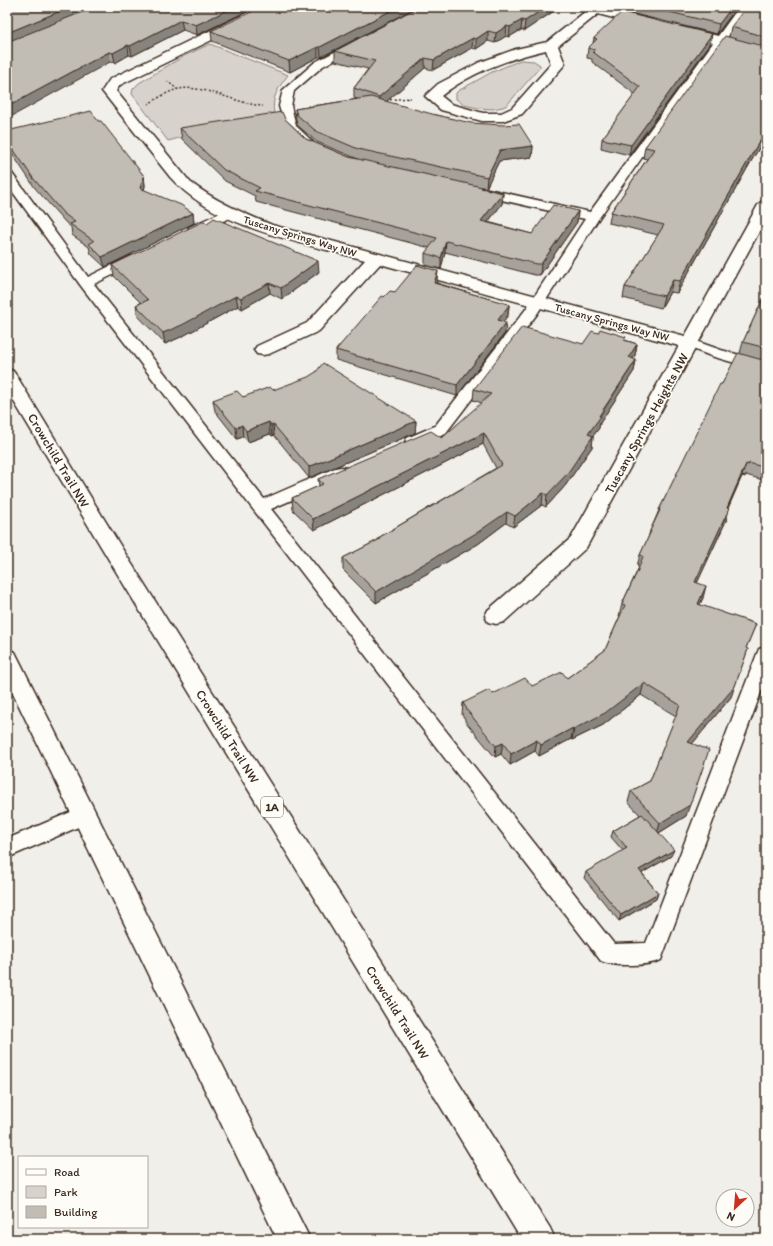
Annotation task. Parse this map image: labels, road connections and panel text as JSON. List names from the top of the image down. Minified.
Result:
{"streets":{"main road":["Tuscany Springs Way NW","Tuscany Springs Heights NW","Crowchild Trail NW","1A"]},"crossings":[["Tuscany Springs Way NW","Tuscany Springs Heights NW"]],"legend":["Road","Park","Building"],"north":"bottom left"}
